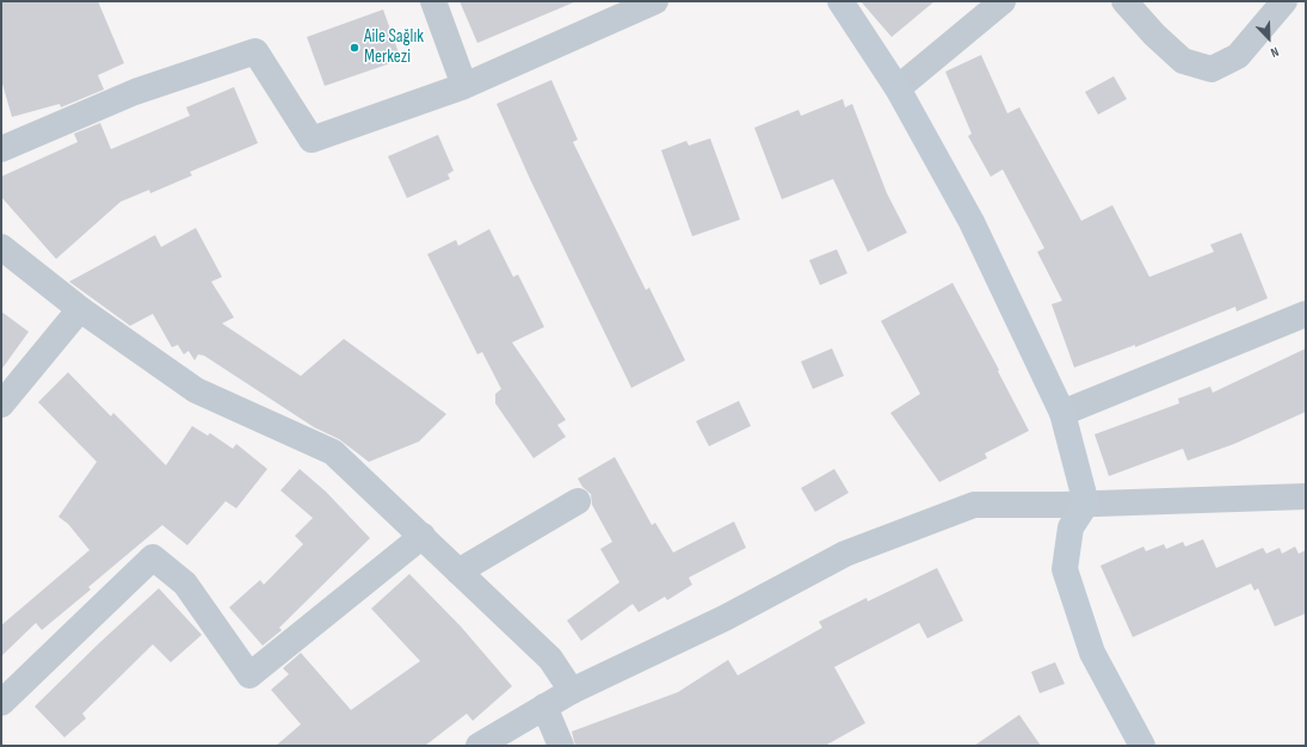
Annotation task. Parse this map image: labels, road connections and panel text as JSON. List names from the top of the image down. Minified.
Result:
{"places":["Aile Sağlık Merkezi"],"north":"bottom right"}
